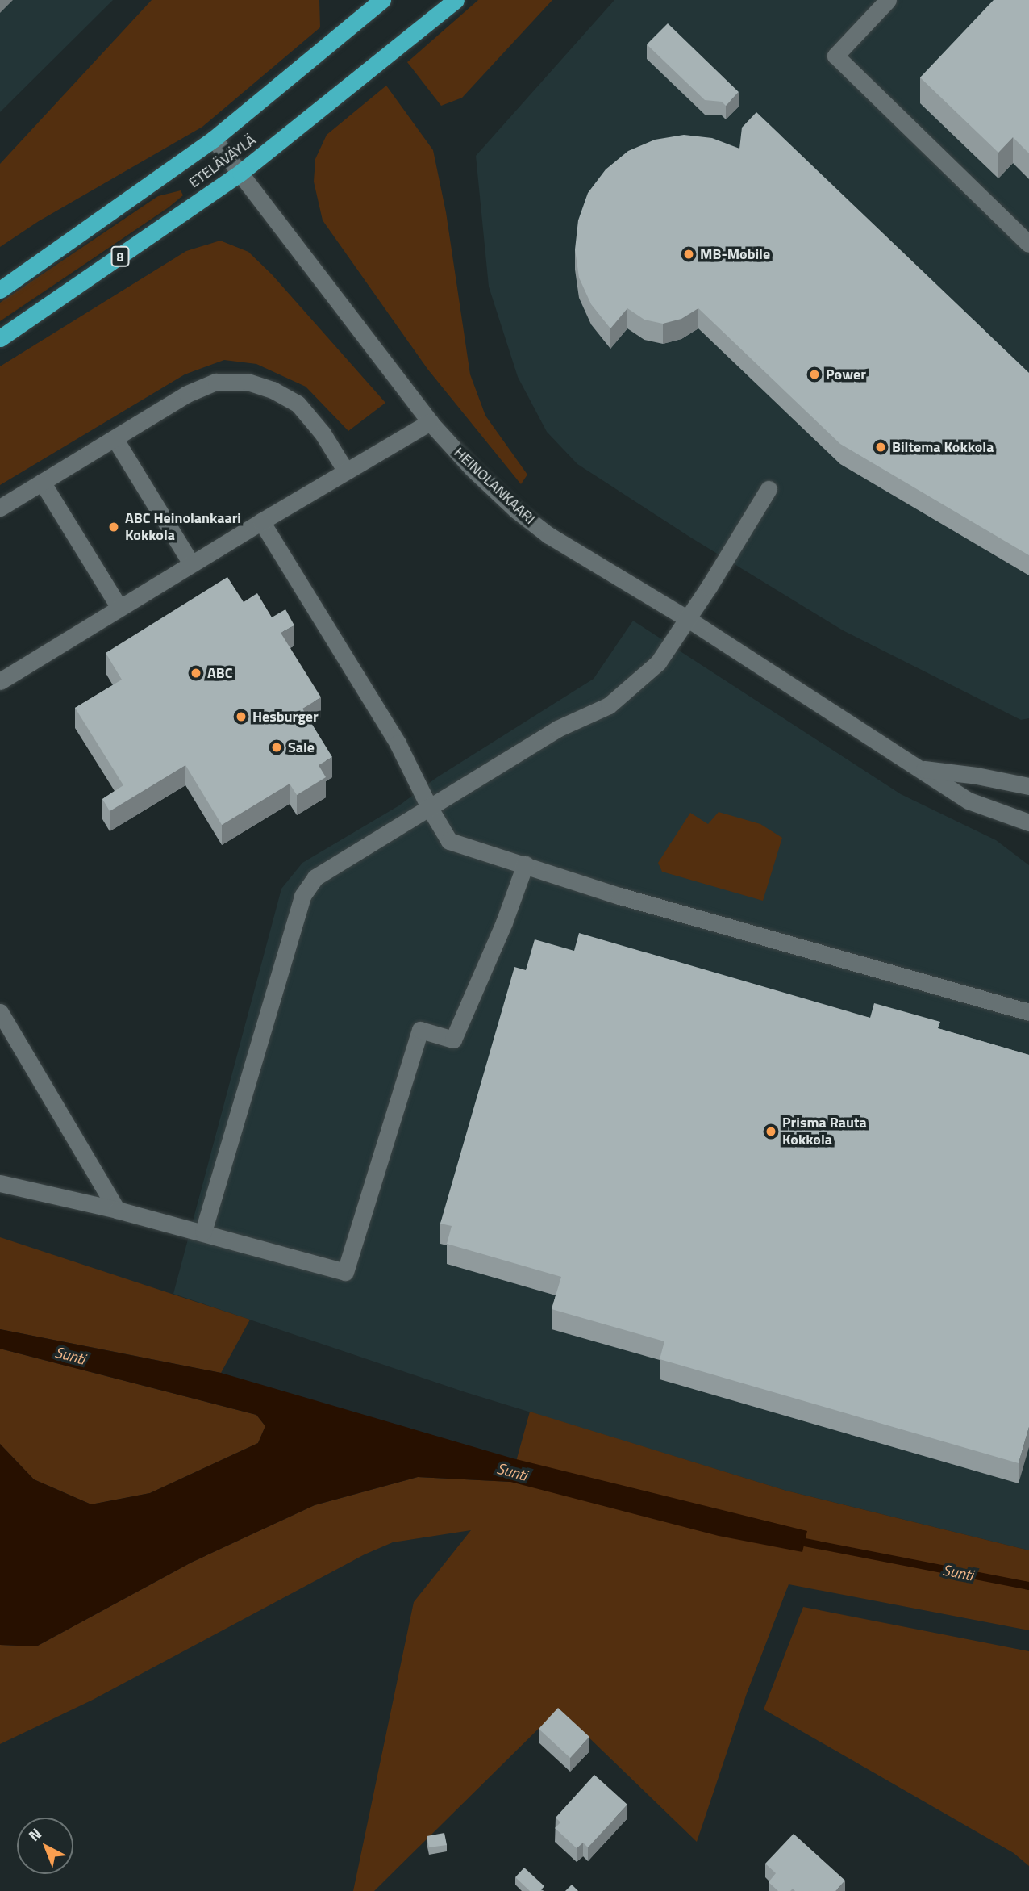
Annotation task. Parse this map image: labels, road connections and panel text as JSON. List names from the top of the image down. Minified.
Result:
{"streets":{"highway":["ETELÄVÄYLÄ","8"],"street":["HEINOLANKAARI"]},"crossings":[["ETELÄVÄYLÄ","HEINOLANKAARI"]],"water":["Sunti"],"places":["MB-Mobile","Power","Biltema Kokkola","ABC Heinolankaari Kokkola","ABC","Hesburger","Sale","Prisma Rauta Kokkola"],"north":"top left"}
